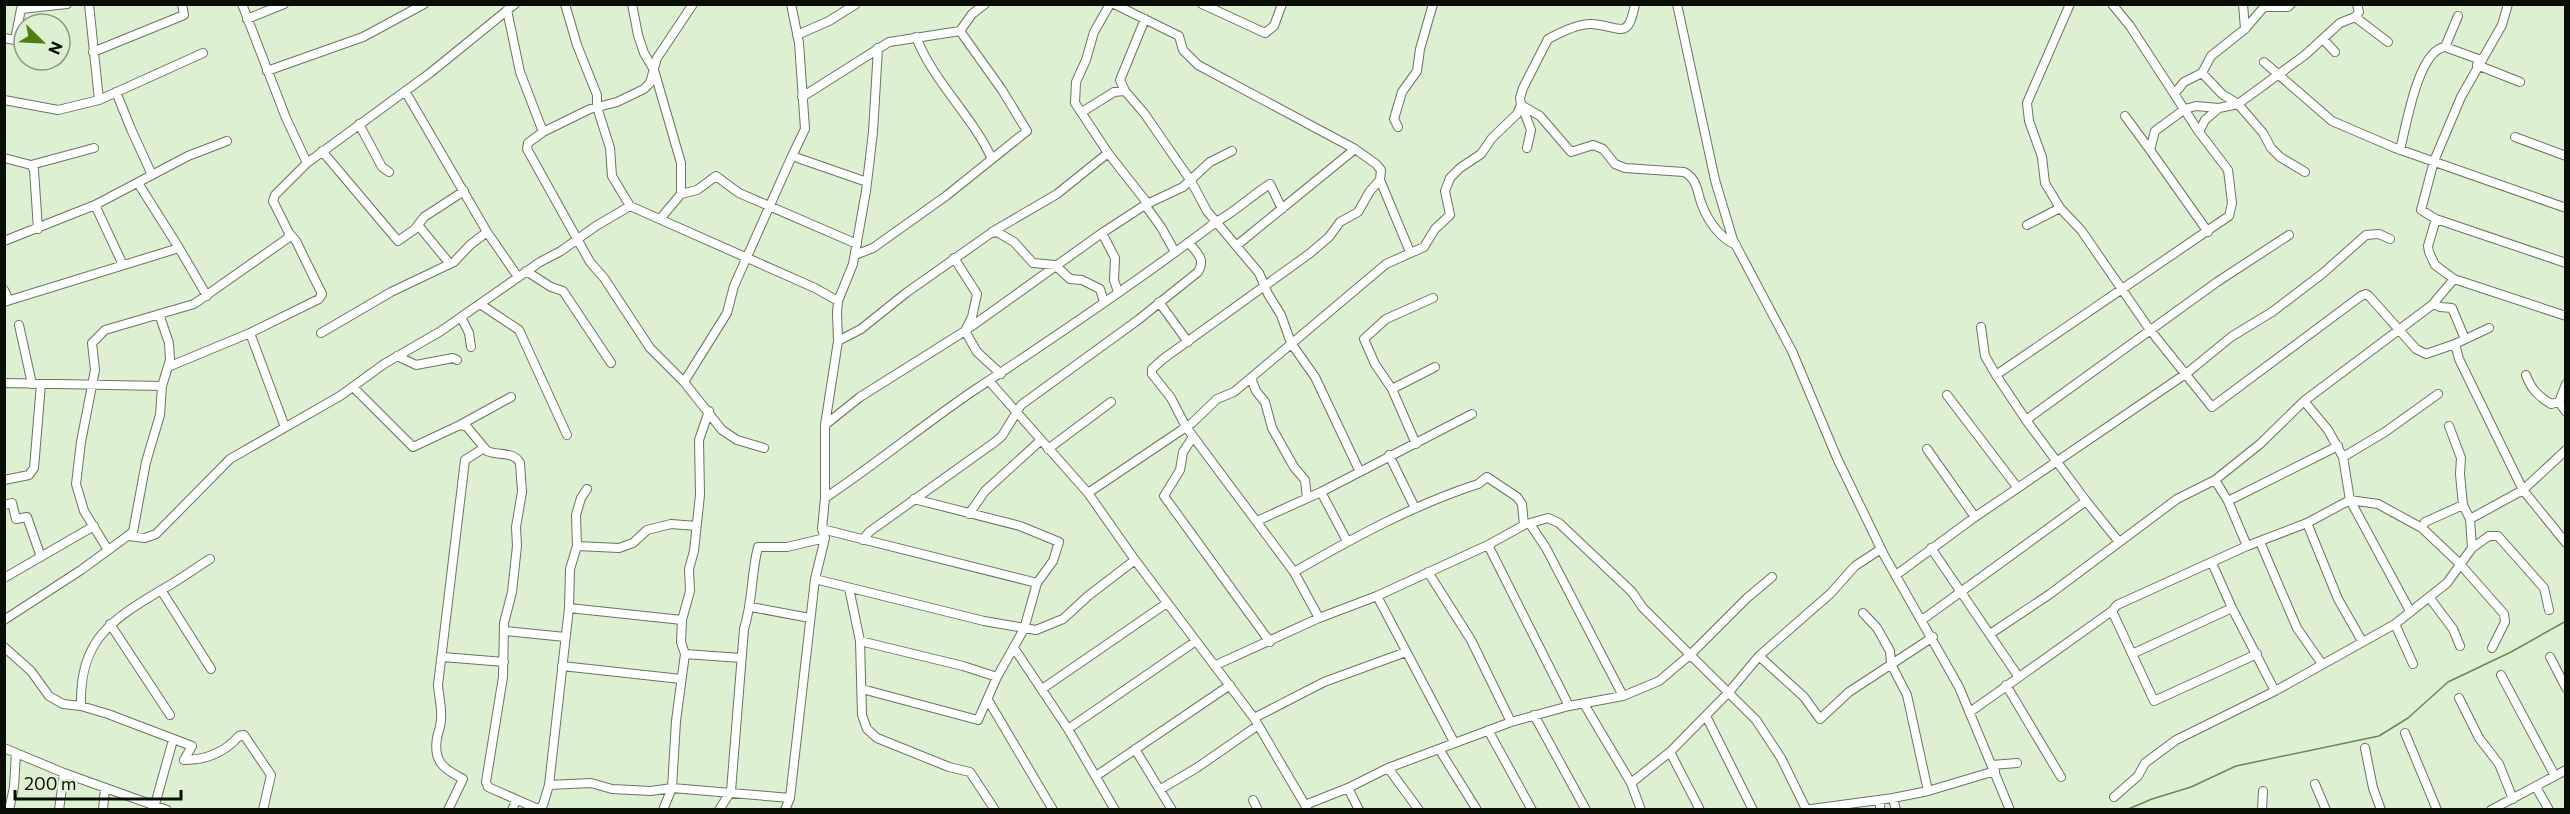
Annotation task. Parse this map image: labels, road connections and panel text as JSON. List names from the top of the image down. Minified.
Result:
{"scale_bar":"200 m","north":"bottom right"}
